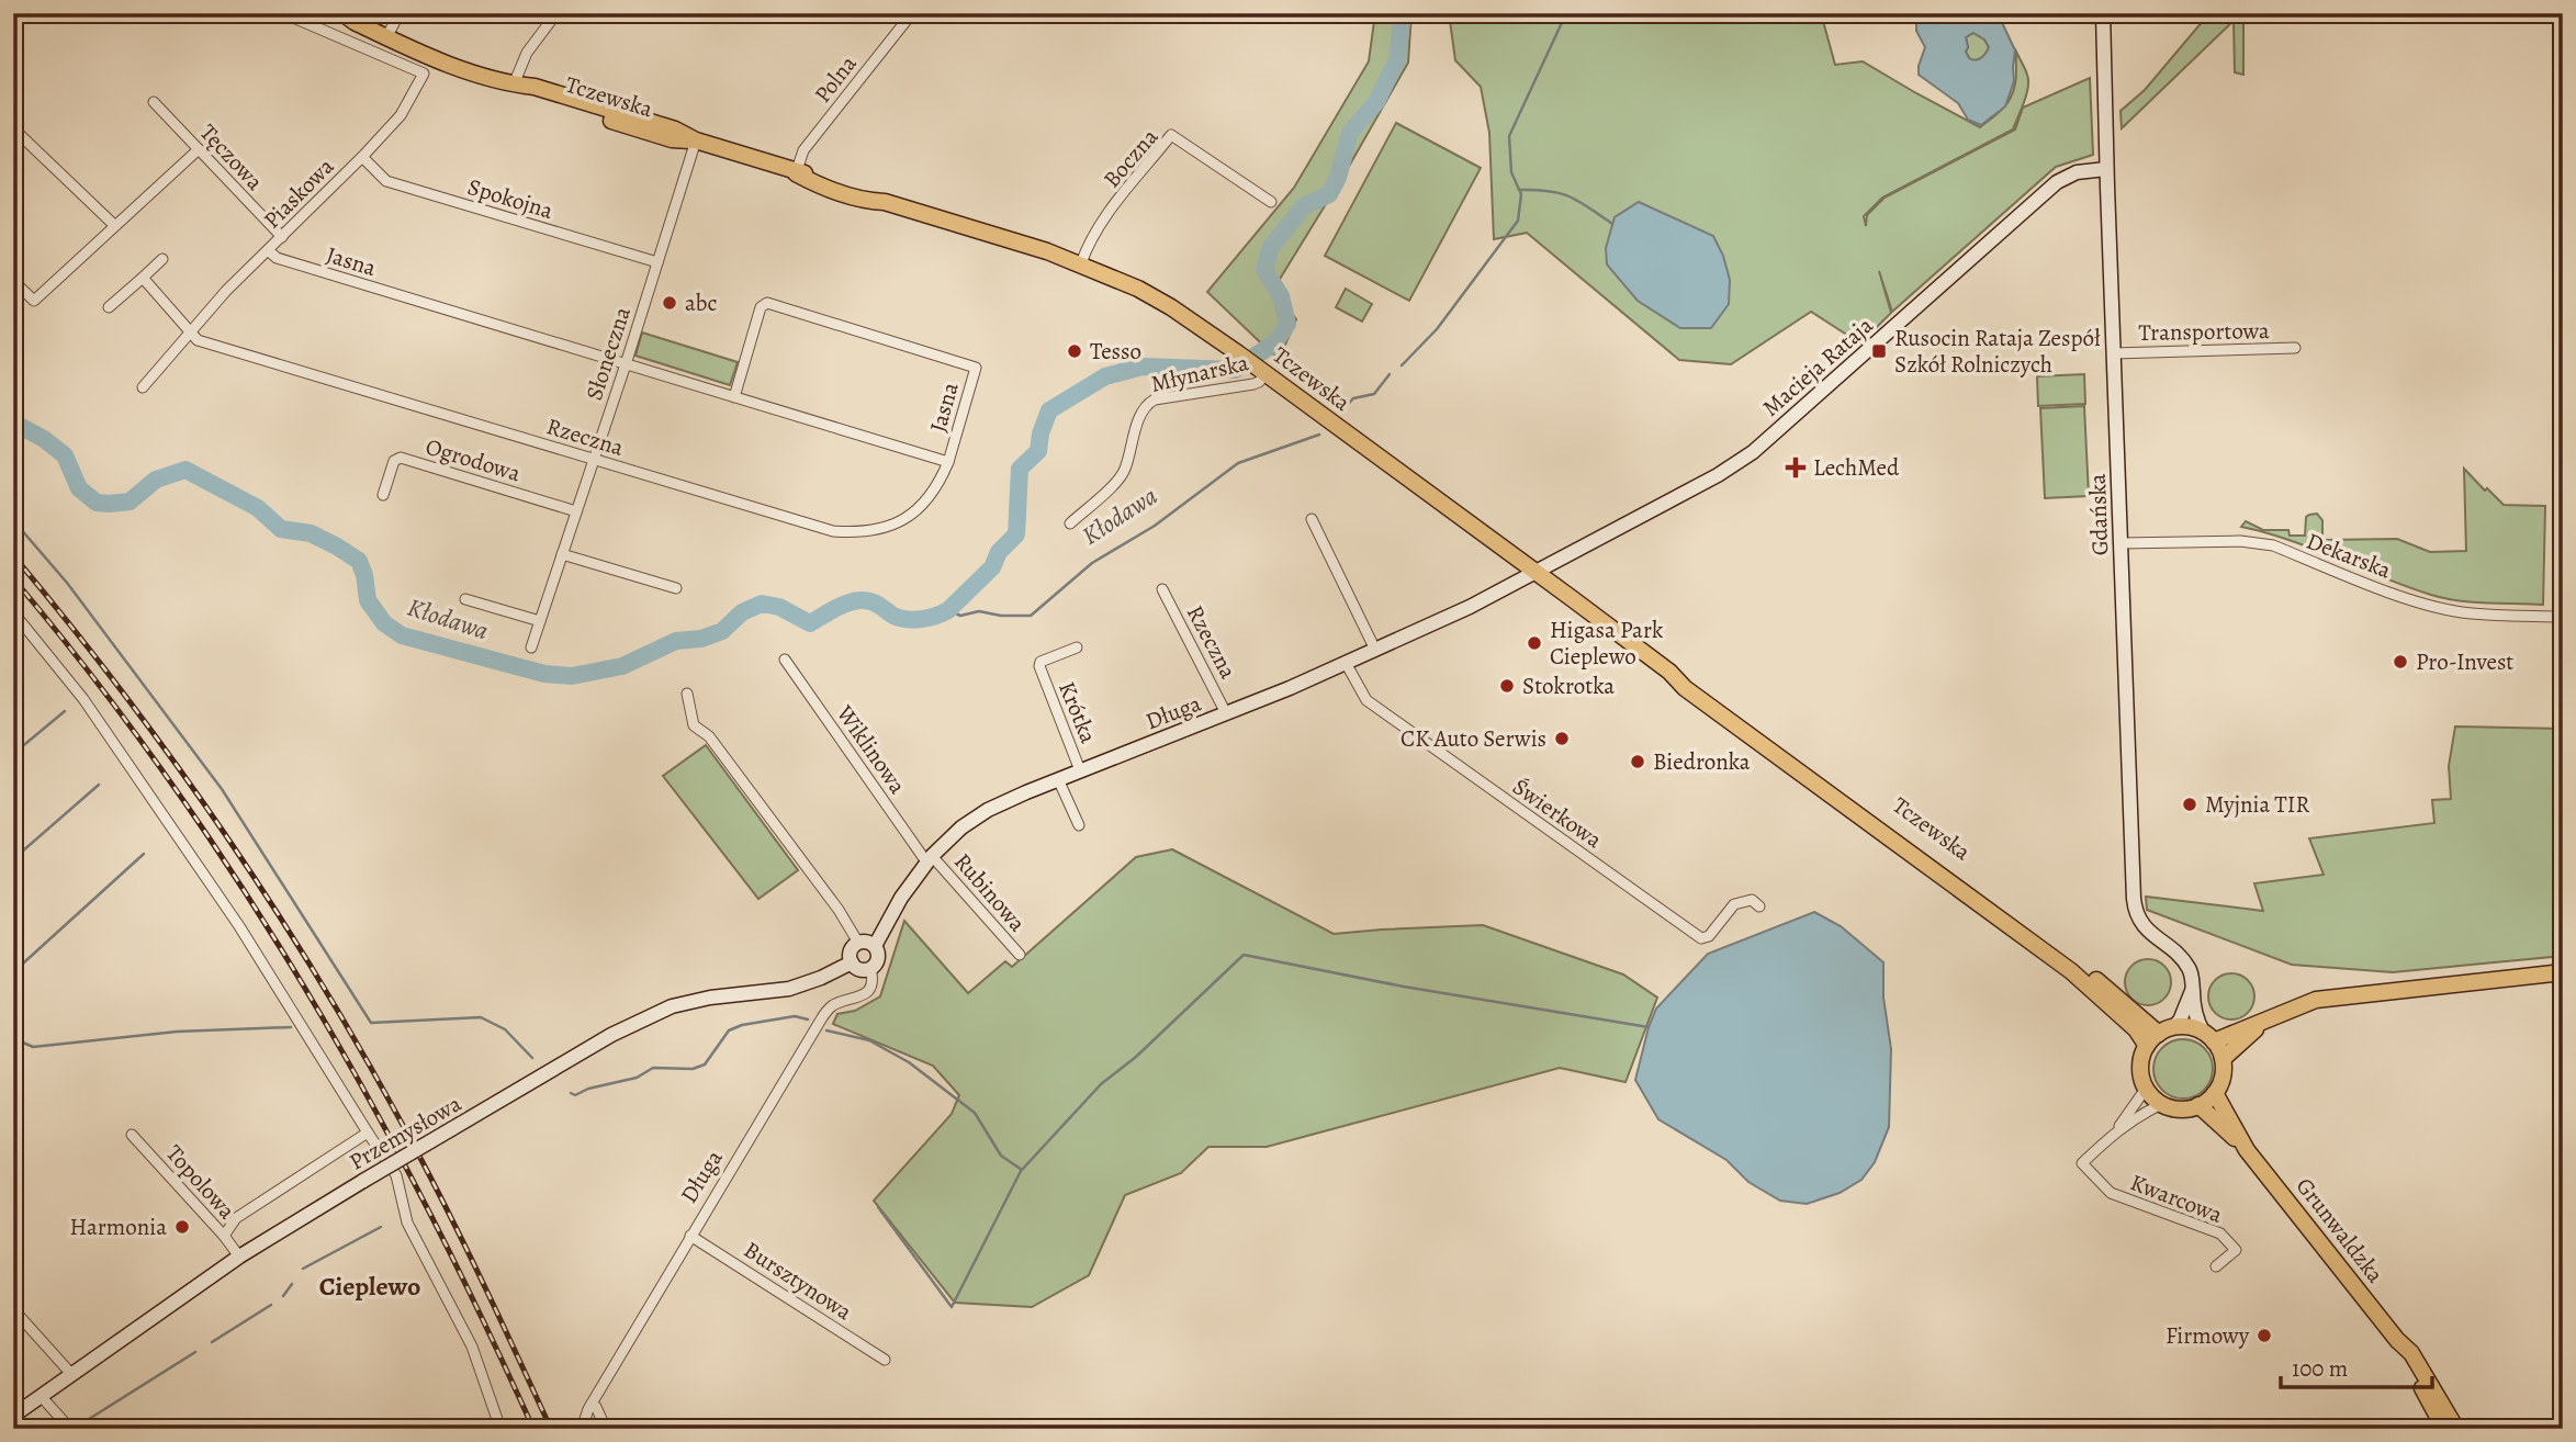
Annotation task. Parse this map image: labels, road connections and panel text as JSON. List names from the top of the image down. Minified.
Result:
{"streets":{"main road":["Tczewska","Grunwaldzka"],"street":["Polna","Tęczowa","Boczna","Piaskowa","Spokojna","Jasna","Transportowa","Słoneczna","Macieja Rataja","Młynarska","Rzeczna","Ogrodowa","Gdańska","Dekarska","Krótka","Długa","Wiklinowa","Świerkowa","Rubinowa","Przemysłowa","Topolowa","Kwarcowa","Bursztynowa"]},"crossings":[["Polna","Tczewska"],["Tczewska","Boczna"],["Tczewska","Słoneczna"],["Tczewska","Macieja Rataja"],["Tczewska","Młynarska"],["Tczewska","Gdańska"],["Tczewska","Długa"],["Tczewska","Kwarcowa"],["Tczewska","Grunwaldzka"],["Tęczowa","Piaskowa"],["Piaskowa","Spokojna"],["Piaskowa","Jasna"],["Piaskowa","Rzeczna"],["Spokojna","Słoneczna"],["Jasna","Słoneczna"],["Jasna","Rzeczna"],["Transportowa","Gdańska"],["Słoneczna","Rzeczna"],["Słoneczna","Ogrodowa"],["Macieja Rataja","Gdańska"],["Macieja Rataja","Długa"],["Rzeczna","Długa"],["Gdańska","Dekarska"],["Gdańska","Kwarcowa"],["Gdańska","Grunwaldzka"],["Krótka","Długa"],["Długa","Wiklinowa"],["Długa","Świerkowa"],["Długa","Rubinowa"],["Długa","Przemysłowa"],["Długa","Bursztynowa"],["Wiklinowa","Rubinowa"],["Przemysłowa","Topolowa"],["Kwarcowa","Grunwaldzka"]],"districts":["Cieplewo"],"water":["Kłodawa"],"places":{"other":["abc","Tesso","Higasa Park Cieplewo","Pro-Invest","Stokrotka","CK Auto Serwis","Biedronka","Myjnia TIR","Harmonia","Firmowy"],"transit":["Rusocin Rataja Zespół Szkół Rolniczych"],"health":["LechMed"]},"scale_bar":"100 m"}
